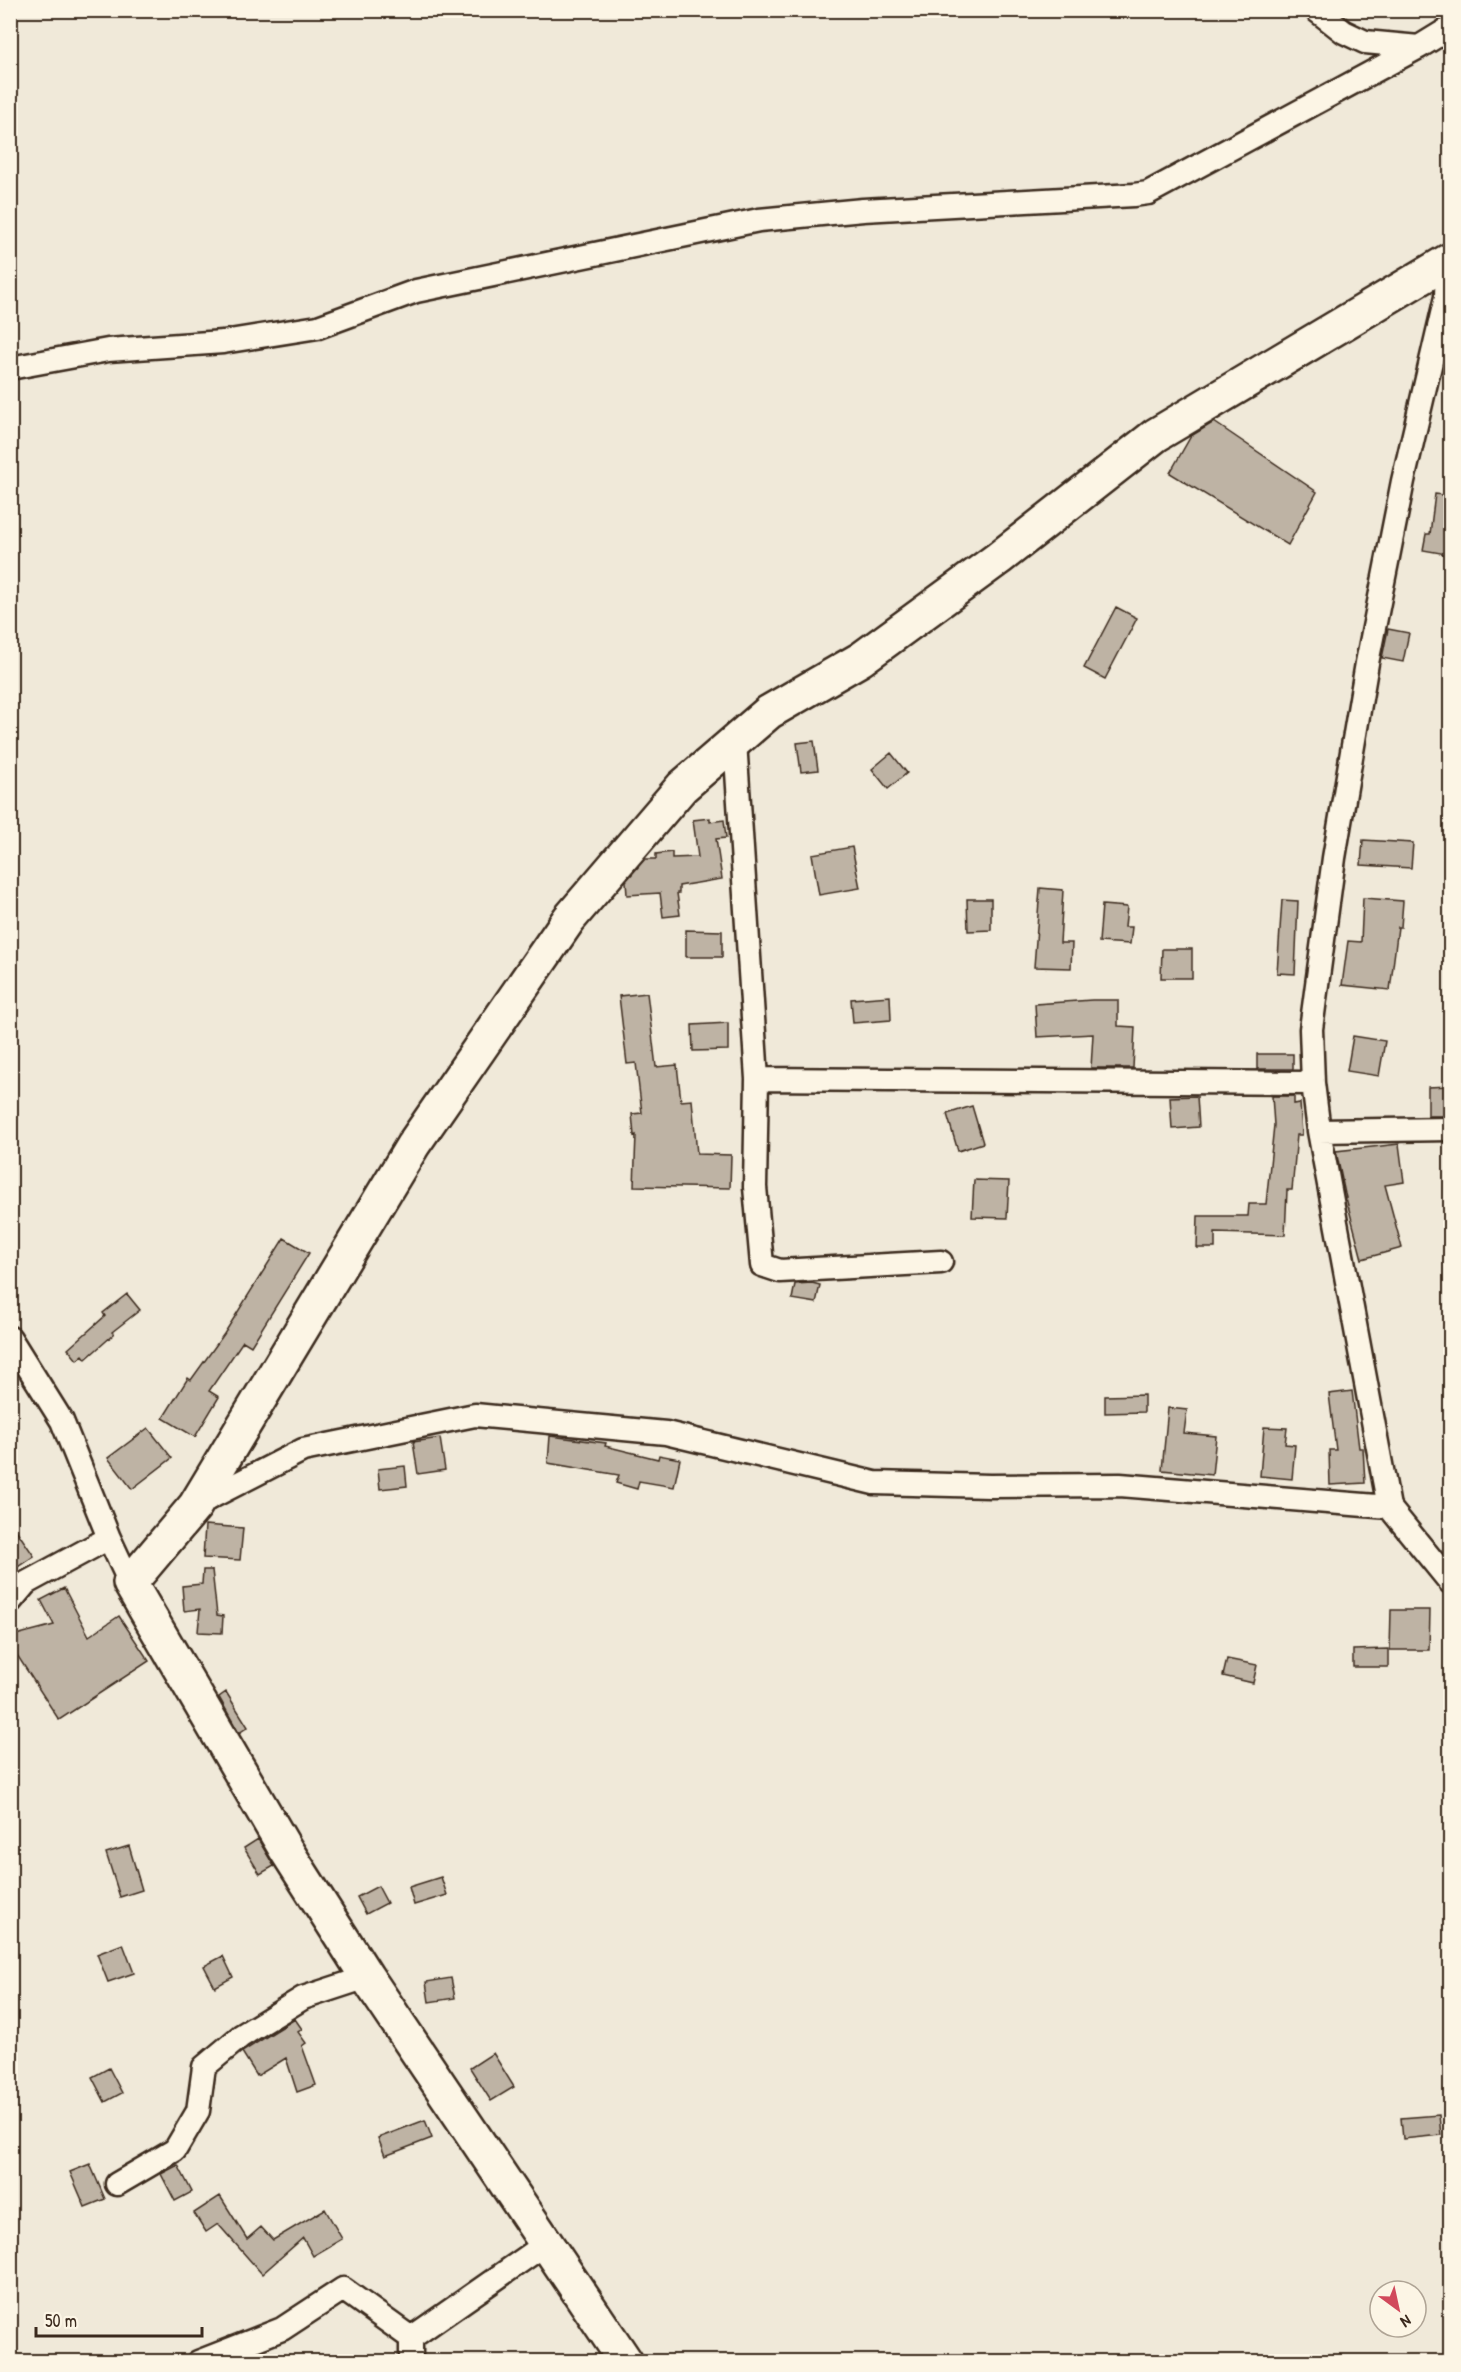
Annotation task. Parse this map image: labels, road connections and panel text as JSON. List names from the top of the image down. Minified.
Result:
{"scale_bar":"50 m","north":"bottom right"}
